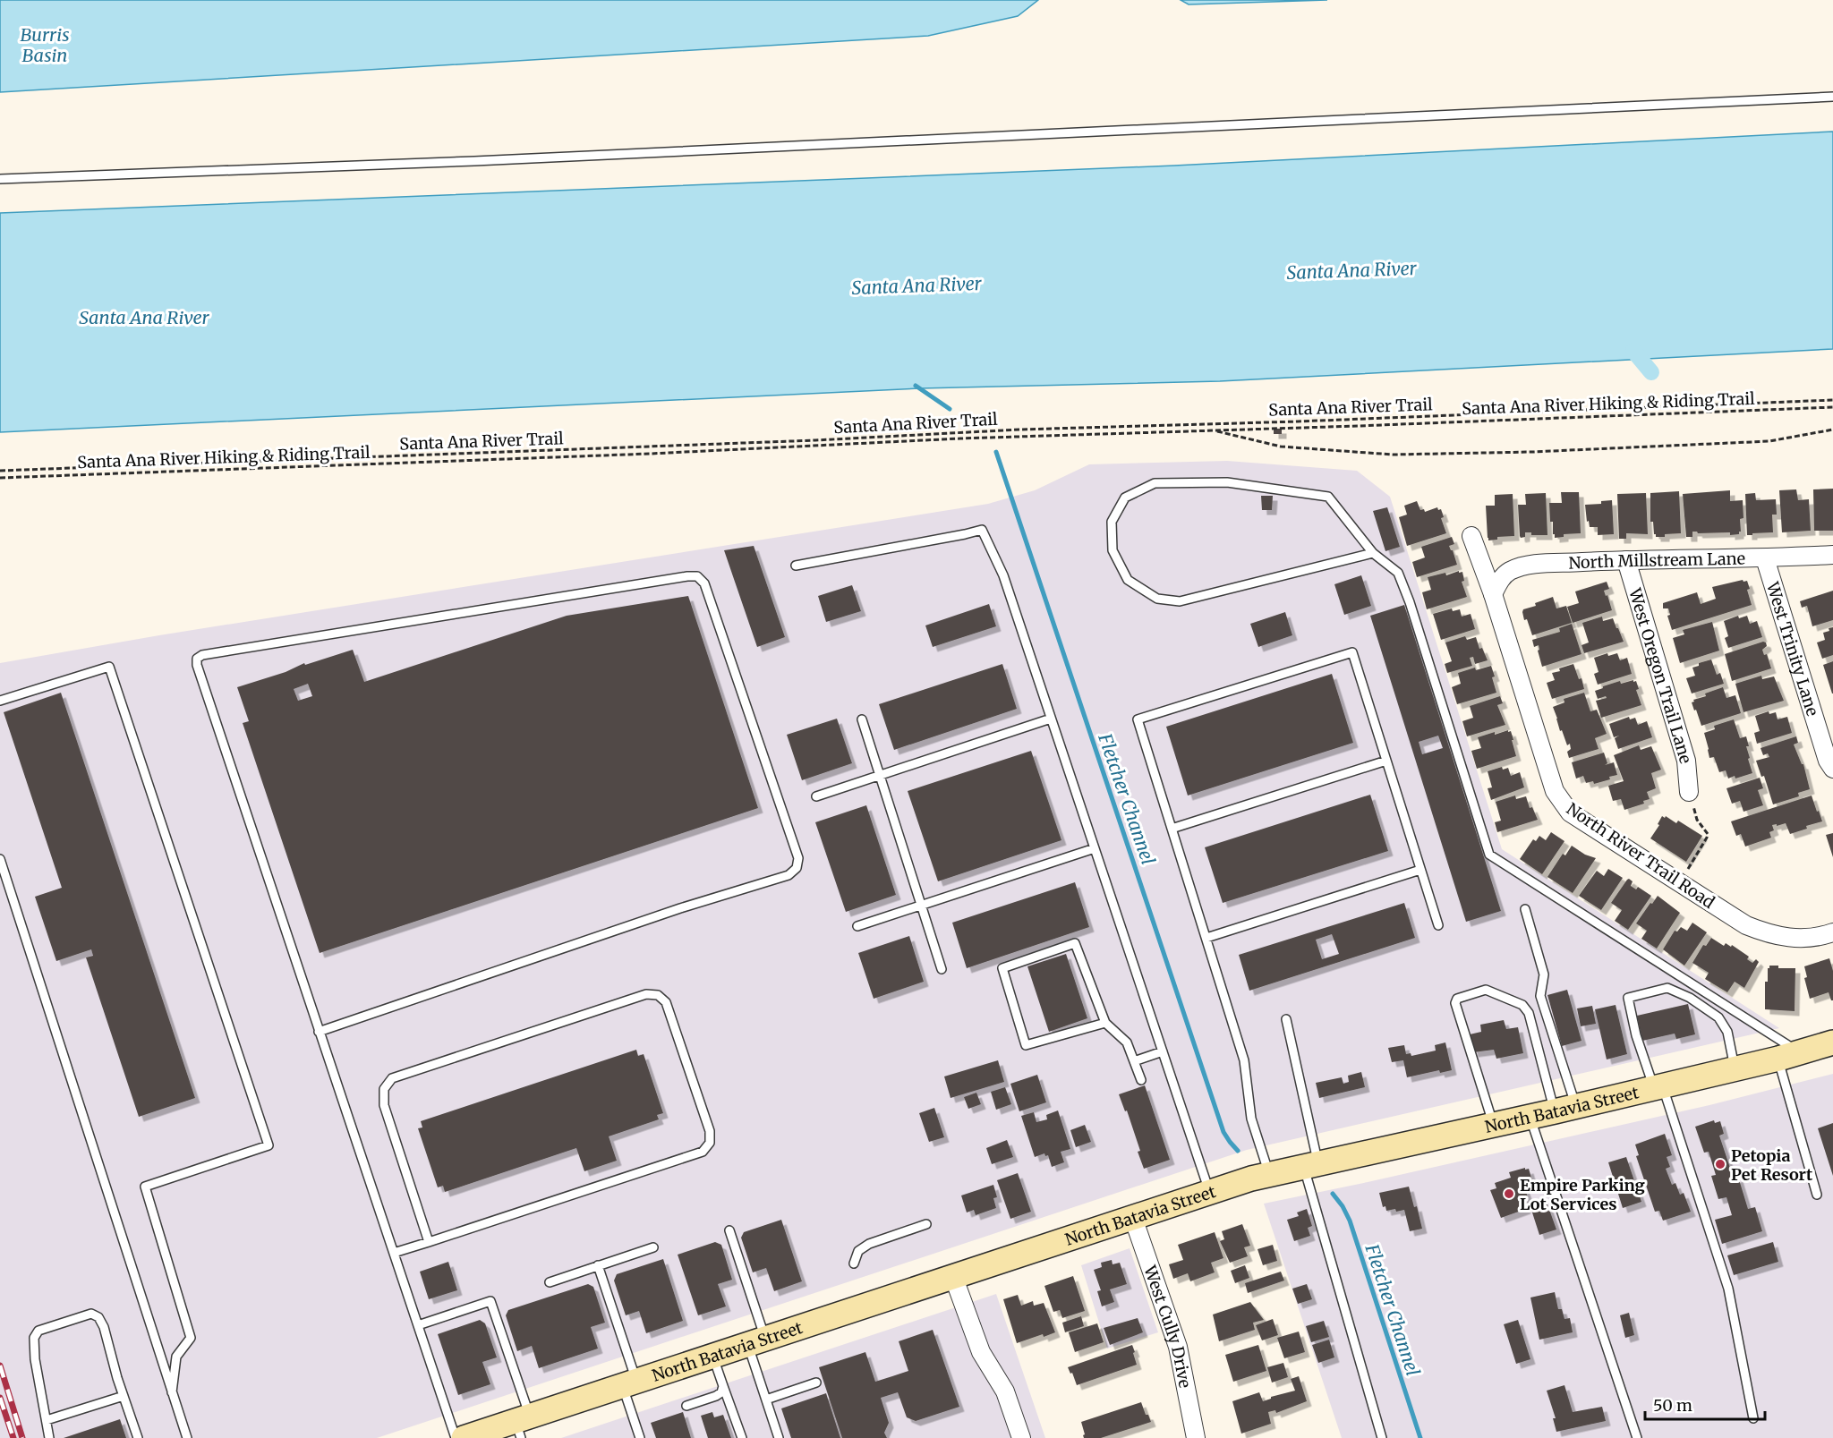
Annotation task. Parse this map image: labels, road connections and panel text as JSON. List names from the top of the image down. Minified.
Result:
{"streets":{"main road":["North Batavia Street"],"street":["North Millstream Lane","West Trinity Lane","West Oregon Trail Lane","North River Trail Road","West Cully Drive"],"path":["Santa Ana River Hiking & Riding Trail","Santa Ana River Trail"]},"crossings":[["North Millstream Lane","West Trinity Lane"],["North Millstream Lane","West Oregon Trail Lane"],["North Millstream Lane","North River Trail Road"],["North Batavia Street","West Cully Drive"]],"water":["Burris Basin","Santa Ana River","Fletcher Channel"],"places":["Petopia Pet Resort","Empire Parking Lot Services"],"scale_bar":"50 m"}
